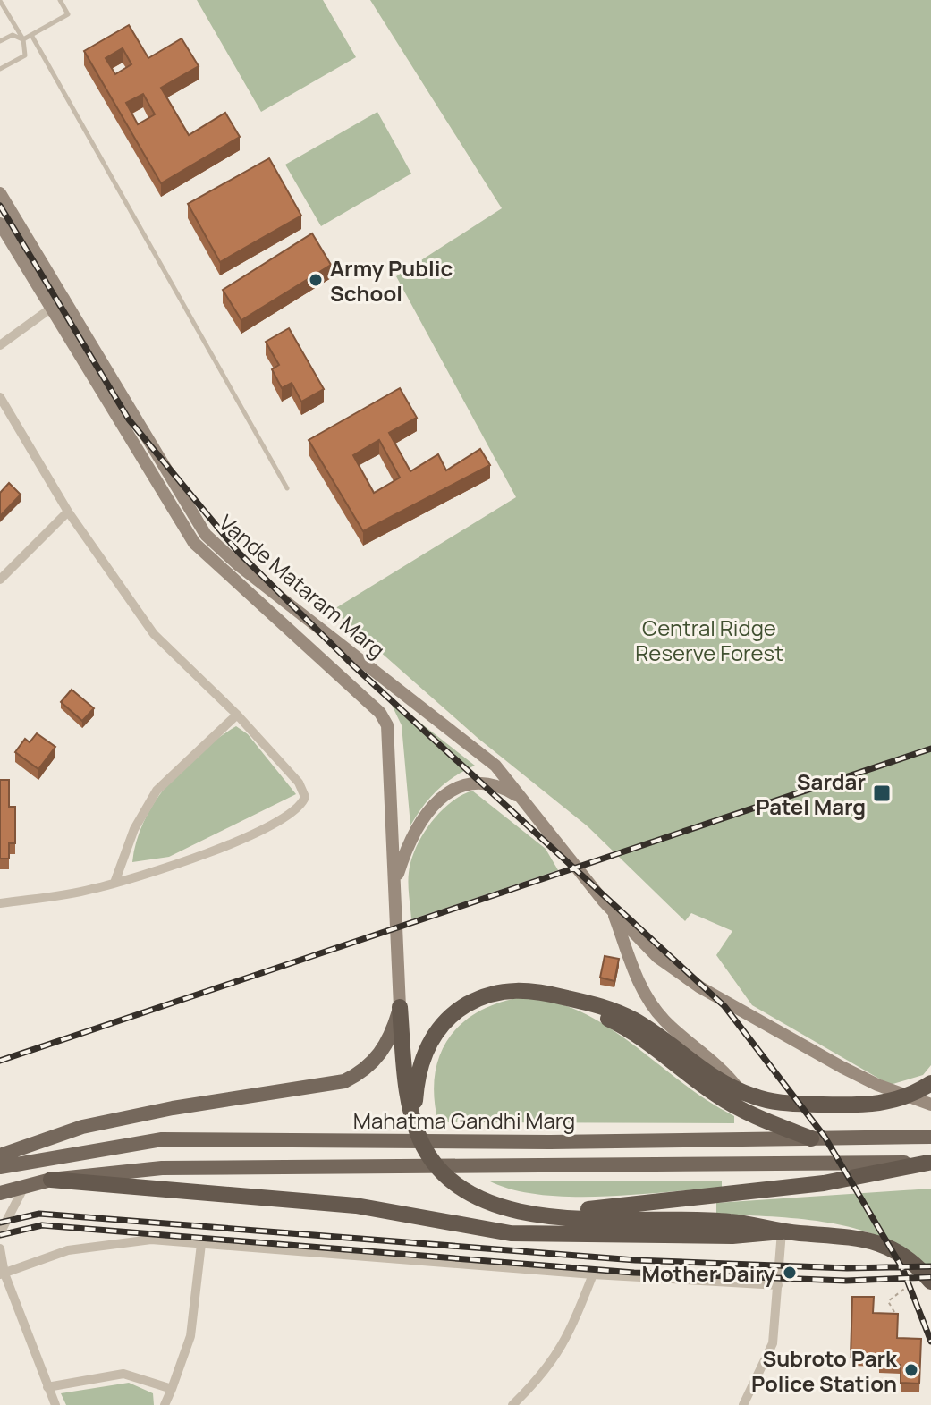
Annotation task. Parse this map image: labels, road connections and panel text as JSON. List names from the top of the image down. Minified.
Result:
{"streets":{"main road":["Vande Mataram Marg","Mahatma Gandhi Marg"]},"parks":["Central Ridge Reserve Forest"],"places":{"other":["Army Public School","Mother Dairy","Subroto Park Police Station"],"transit":["Sardar Patel Marg"]}}
